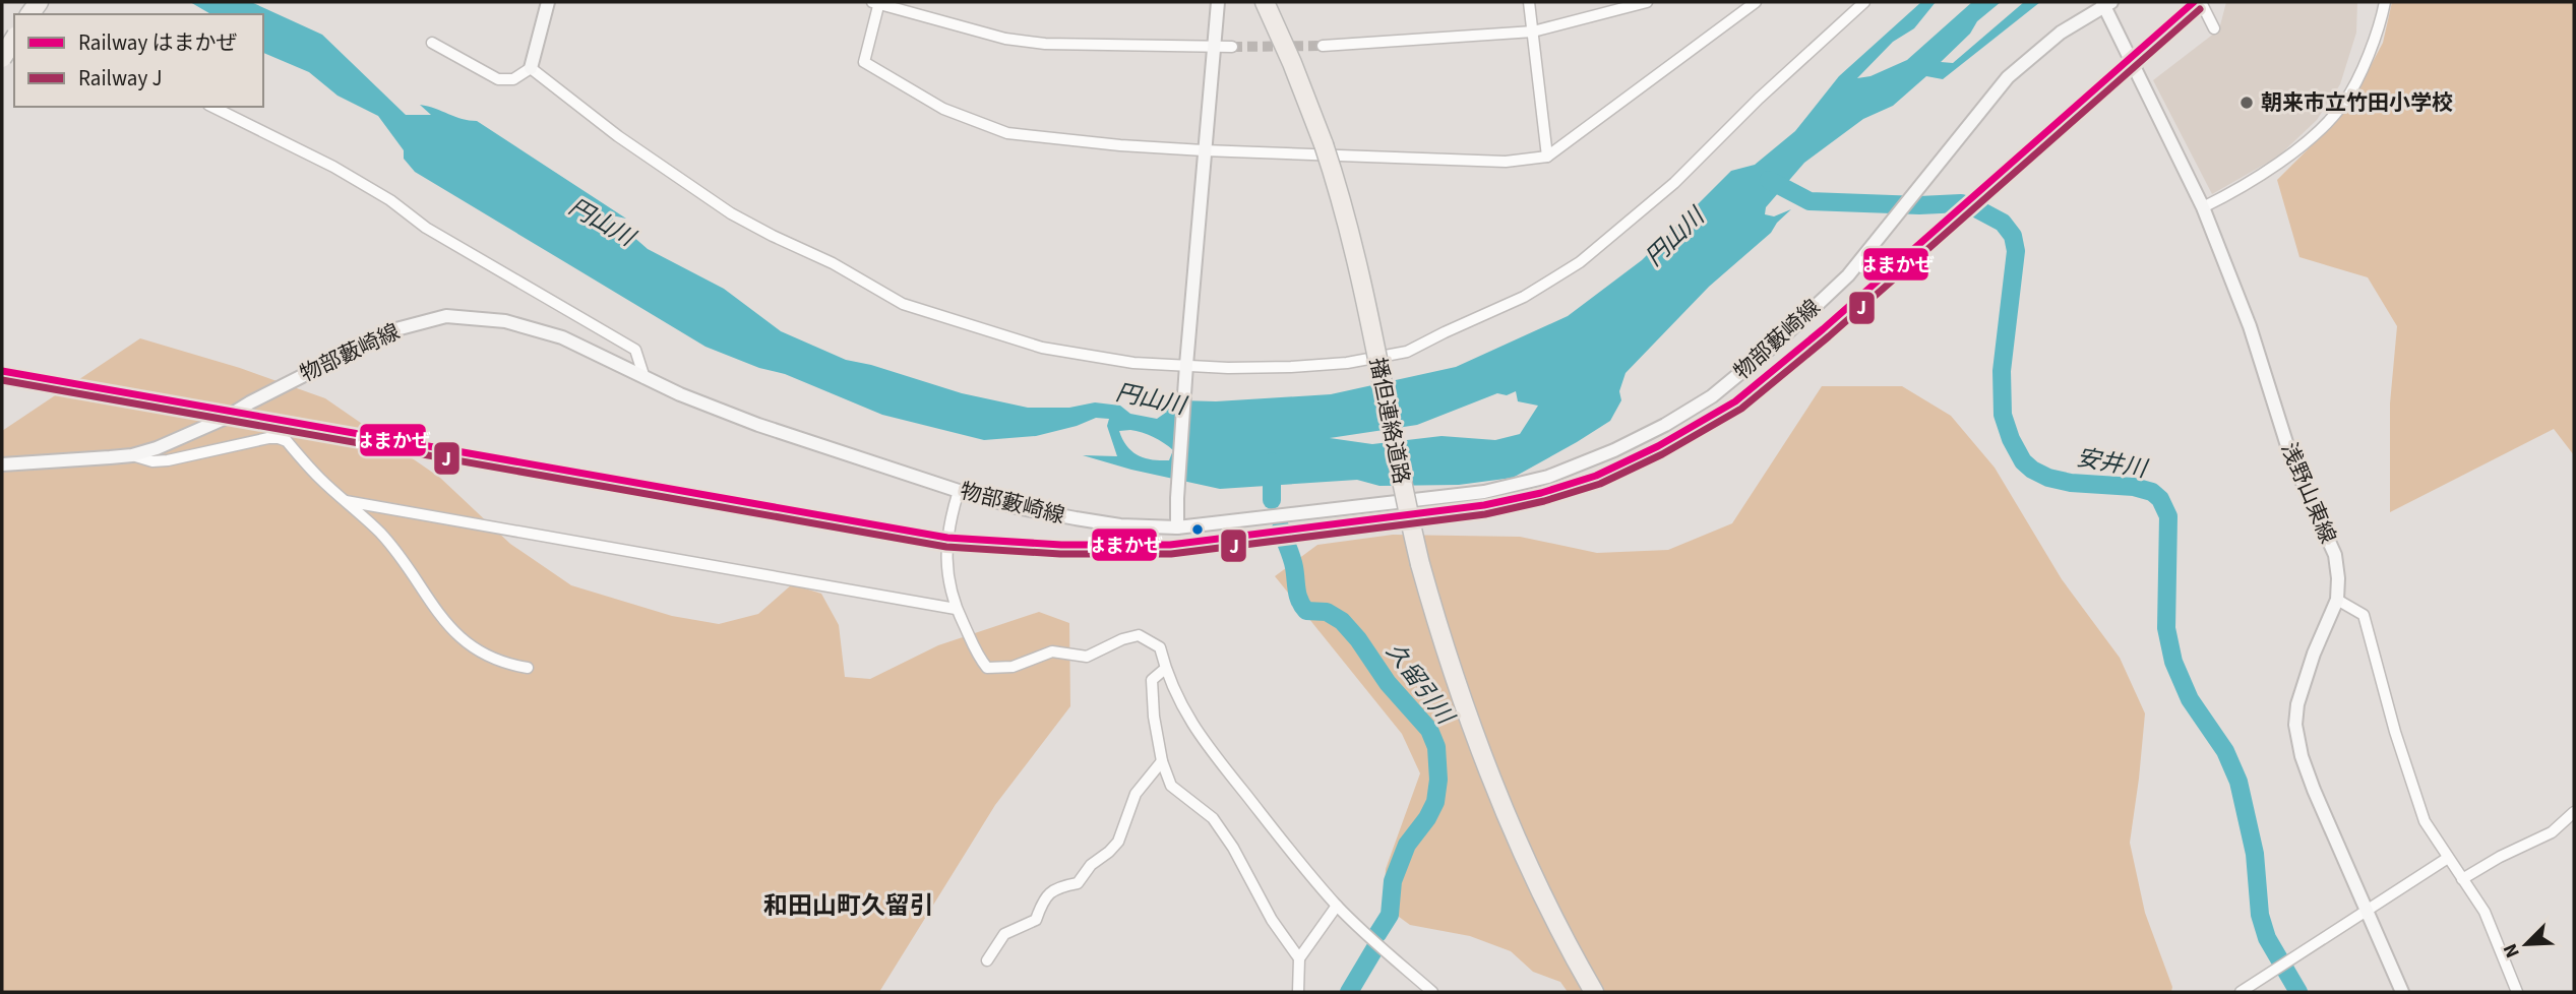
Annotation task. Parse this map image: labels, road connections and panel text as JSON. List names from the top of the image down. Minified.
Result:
{"streets":{"highway":["播但連絡道路"],"main road":["物部藪崎線","浅野山東線"]},"crossings":[["物部藪崎線","浅野山東線"]],"districts":["和田山町久留引"],"water":["円山川","安井川","久留引川"],"places":["朝来市立竹田小学校"],"lines":["rail line はまかぜ","rail line J"],"legend":["Railway はまかぜ","Railway J"],"north":"bottom left"}
